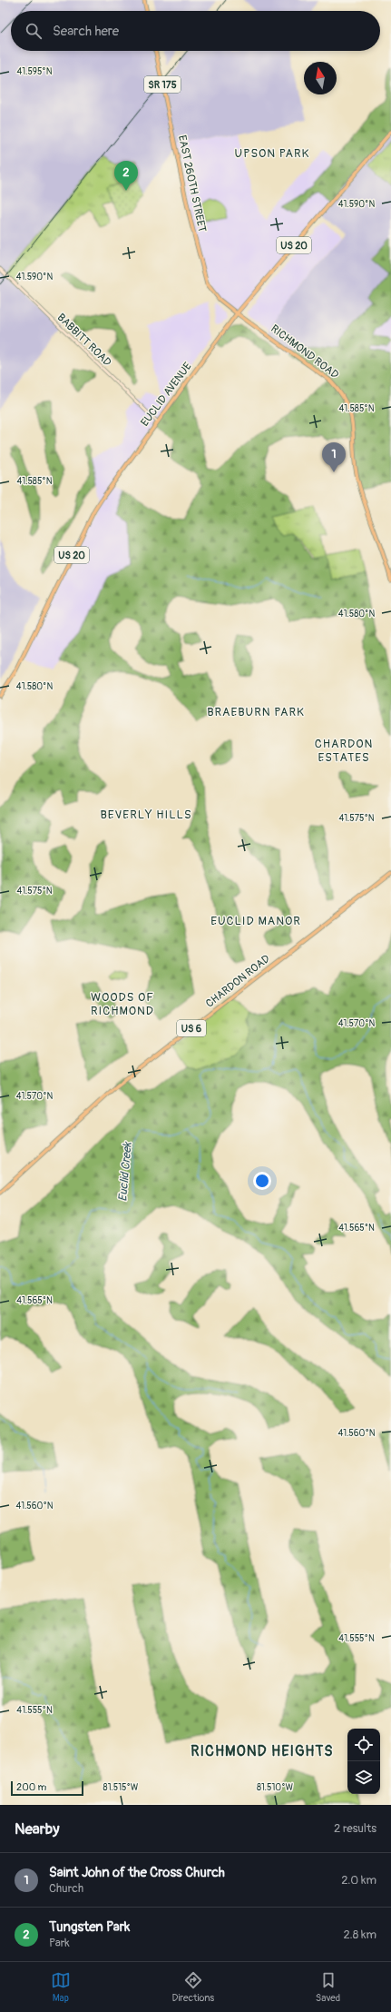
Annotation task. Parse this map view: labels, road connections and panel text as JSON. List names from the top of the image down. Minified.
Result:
{"streets":{"main road":["SR 175","EAST 260TH STREET","US 20","BABBITT ROAD","RICHMOND ROAD","EUCLID AVENUE","CHARDON ROAD","US 6"]},"crossings":[["EAST 260TH STREET","RICHMOND ROAD"],["EAST 260TH STREET","EUCLID AVENUE"],["BABBITT ROAD","EUCLID AVENUE"],["RICHMOND ROAD","EUCLID AVENUE"]],"districts":["UPSON PARK","BRAEBURN PARK","CHARDON ESTATES","BEVERLY HILLS","EUCLID MANOR","WOODS OF RICHMOND","RICHMOND HEIGHTS"],"water":["Euclid Creek"],"scale_bar":"200 m","north":"top","page":{"search":"Search here","pins":["2","1"],"scale":"200 m","heading":["Nearby","2 results"],"list":[{"mark":"1","name":"Saint John of the Cross Church","note":"Church","value":"2.0 km"},{"mark":"2","name":"Tungsten Park","note":"Park","value":"2.8 km"}],"nav":["Map","Directions","Saved"]},"coordinates":["41.595°N","41.590°N","41.585°N","41.580°N","41.575°N","41.570°N","41.565°N","41.560°N","41.555°N","81.515°W","81.510°W"]}
